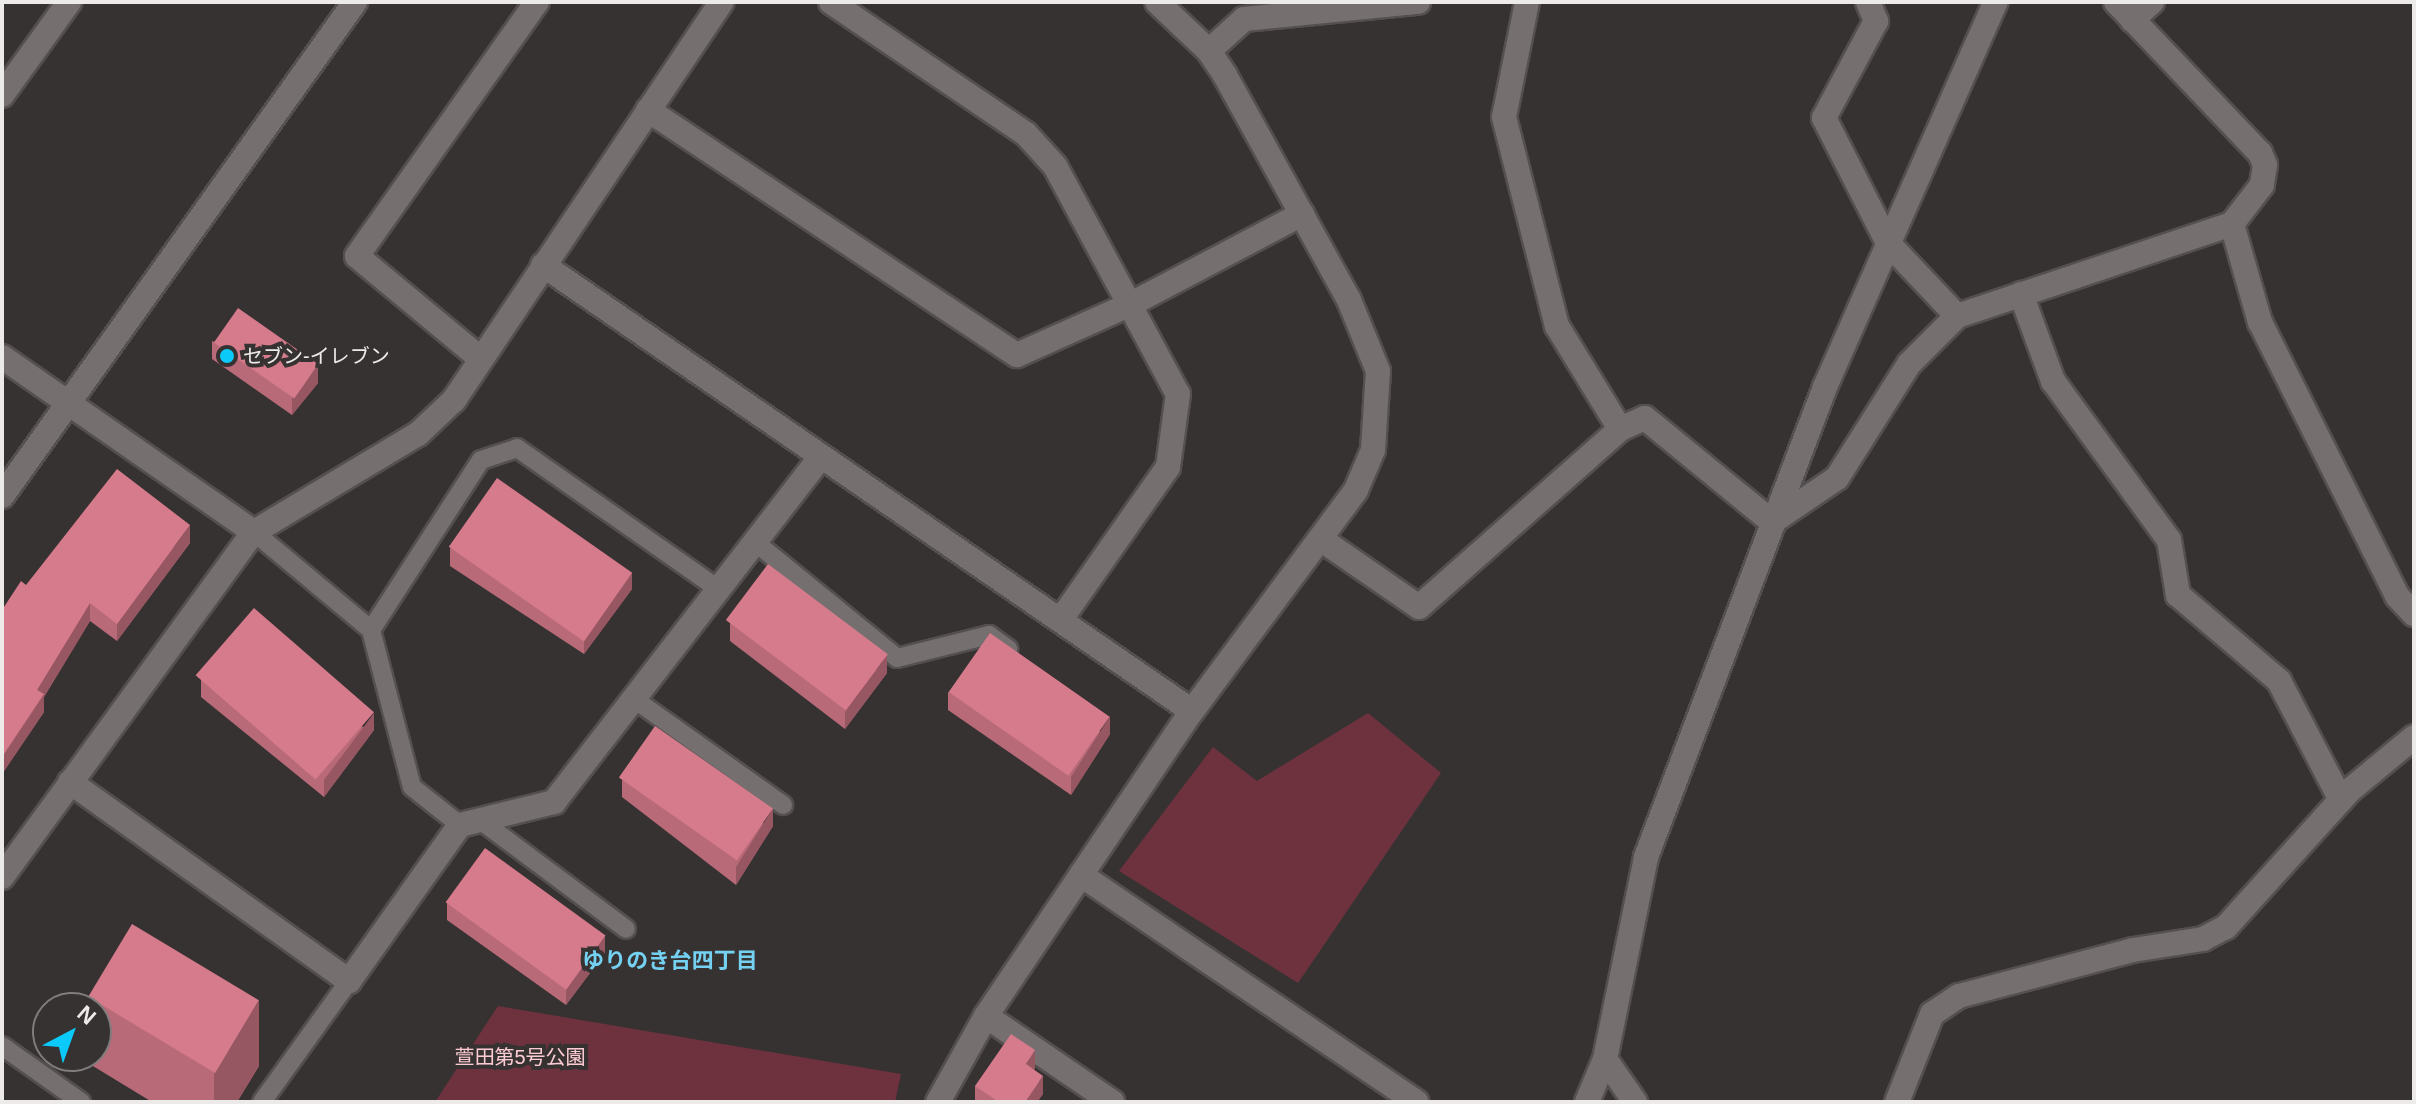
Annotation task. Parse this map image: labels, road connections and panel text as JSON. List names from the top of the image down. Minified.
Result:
{"districts":["ゆりのき台四丁目"],"parks":["萱田第5号公園"],"places":["セブン-イレブン"],"north":"top right"}
